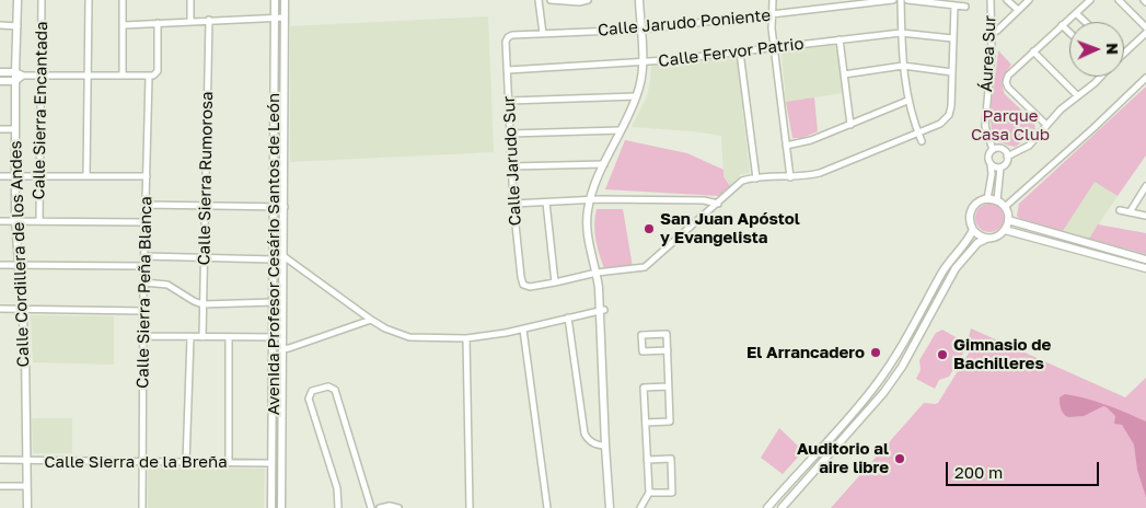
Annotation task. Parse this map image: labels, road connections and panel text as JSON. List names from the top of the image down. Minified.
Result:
{"streets":{"street":["Calle Jarudo Poniente","Calle Fervor Patrio","Áurea Sur","Calle Sierra Encantada","Calle Jarudo Sur","Calle Sierra Rumorosa","Calle Cordillera de los Andes","Avenida Profesor Cesário Santos de León","Calle Sierra Peña Blanca","Calle Sierra de la Breña"]},"crossings":[["Calle Jarudo Poniente","Calle Jarudo Sur"],["Calle Fervor Patrio","Calle Jarudo Sur"],["Calle Cordillera de los Andes","Calle Sierra de la Breña"],["Avenida Profesor Cesário Santos de León","Calle Sierra de la Breña"],["Calle Sierra Peña Blanca","Calle Sierra de la Breña"]],"parks":["Parque Casa Club"],"places":["San Juan Apóstol y Evangelista","El Arrancadero","Gimnasio de Bachilleres","Auditorio al aire libre"],"scale_bar":"200 m","north":"right"}
